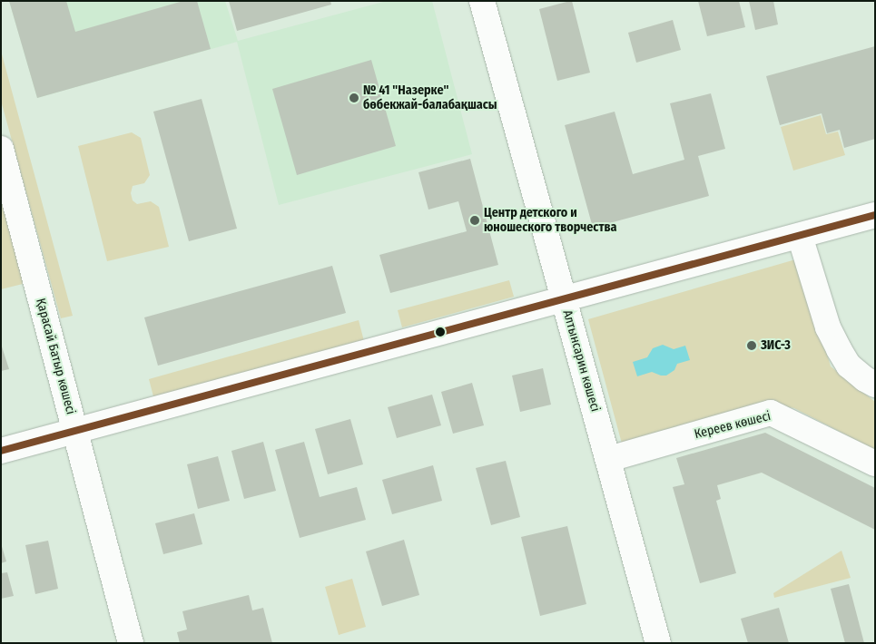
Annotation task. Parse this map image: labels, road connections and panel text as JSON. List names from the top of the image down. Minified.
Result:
{"streets":{"street":["Қарасай Батыр көшесі","Алтынсарин көшесі","Кереев көшесі"]},"crossings":[["Алтынсарин көшесі","Кереев көшесі"]],"places":["№ 41 \"Назерке\" бөбекжай-балабақшасы","Центр детского и юношеского творчества","ЗИС-3"]}
